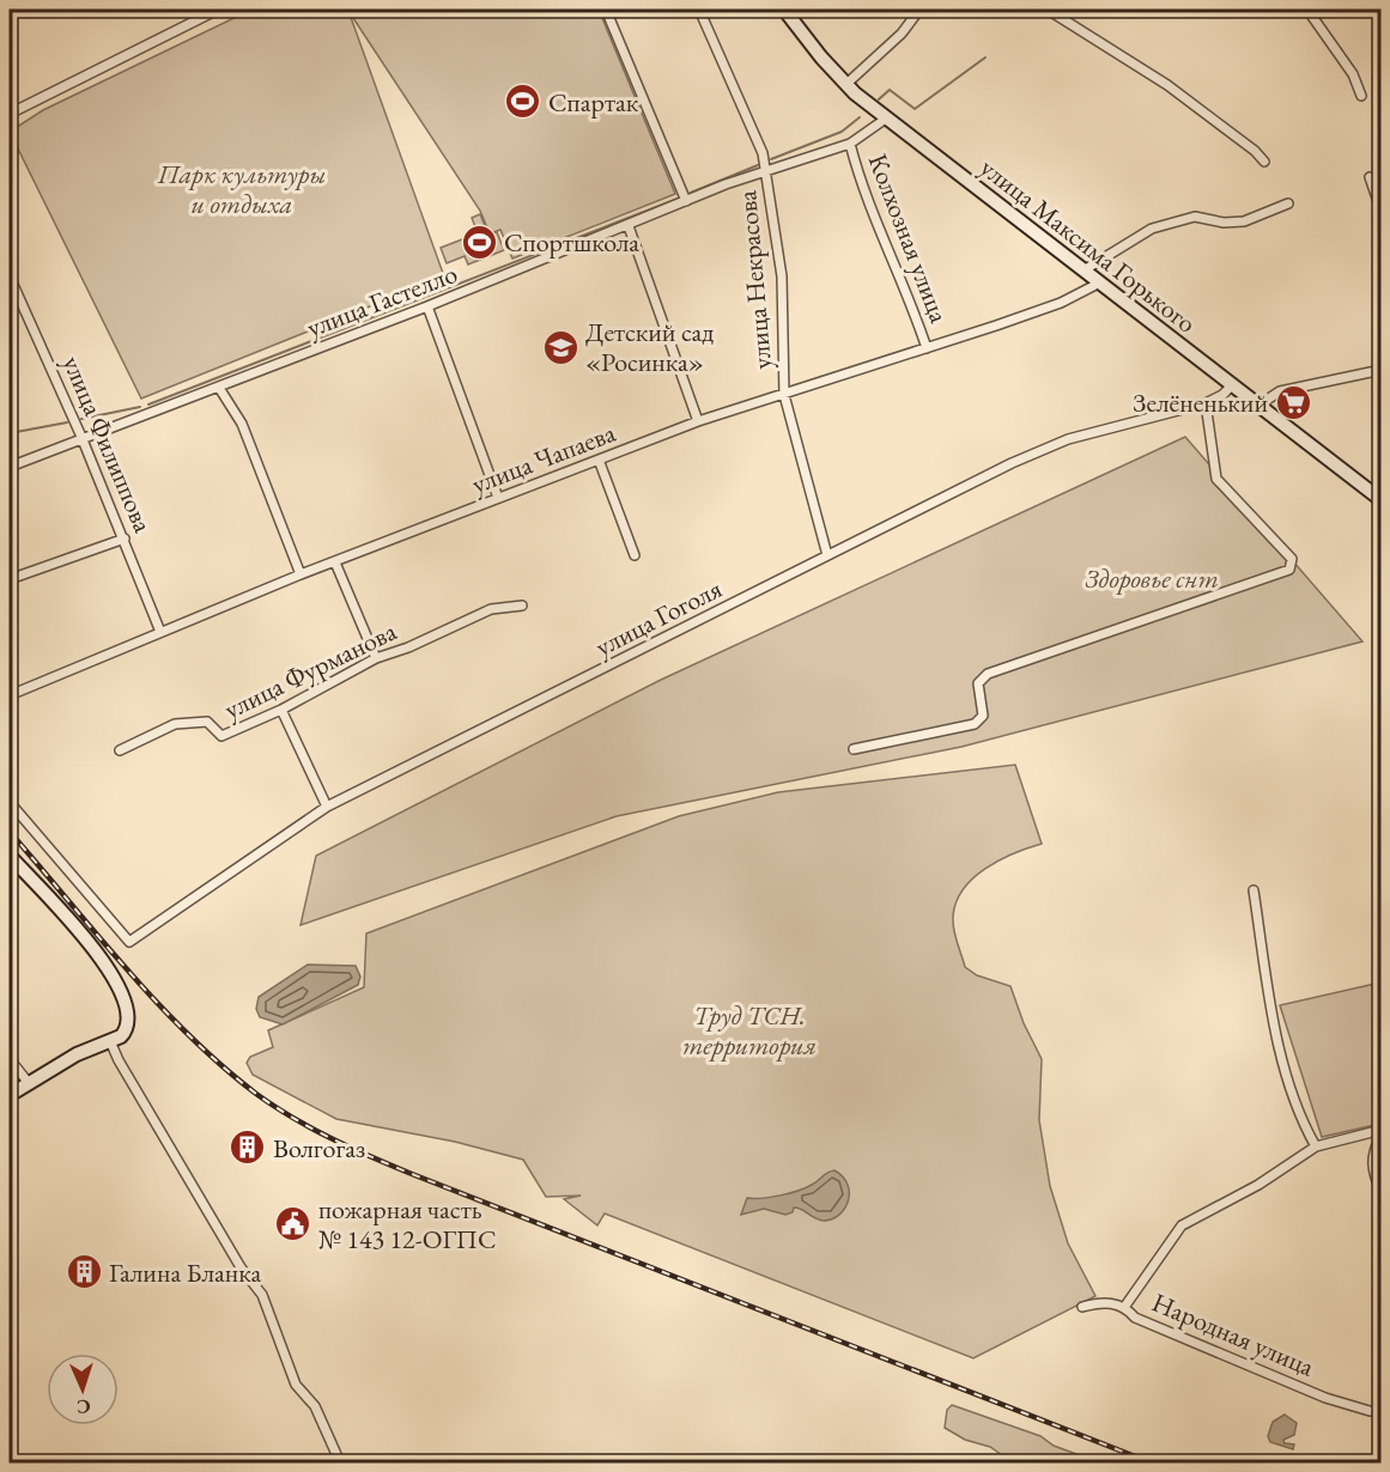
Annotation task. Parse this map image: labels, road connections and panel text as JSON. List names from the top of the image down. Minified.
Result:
{"streets":{"street":["Колхозная улица","улица Максима Горького","улица Некрасова","улица Гастелло","улица Филиппова","улица Чапаева","улица Гоголя","улица Фурманова","Народная улица"]},"crossings":[["Колхозная улица","улица Гастелло"],["Колхозная улица","улица Чапаева"],["улица Максима Горького","улица Гастелло"],["улица Максима Горького","улица Чапаева"],["улица Максима Горького","улица Гоголя"],["улица Некрасова","улица Гастелло"],["улица Некрасова","улица Чапаева"],["улица Некрасова","улица Гоголя"],["улица Гастелло","улица Филиппова"],["улица Филиппова","улица Чапаева"]],"parks":["Парк культуры и отдыха","Здоровье снт","Труд ТСН. территория"],"places":{"sports":["Спартак","Спортшкола"],"school or university":["Детский сад «Росинка»"],"supermarket":["Зелёненький"],"building":["Волгогаз","Галина Бланка"],"public building":["пожарная часть № 143 12-ОГПС"]},"north":"bottom"}
